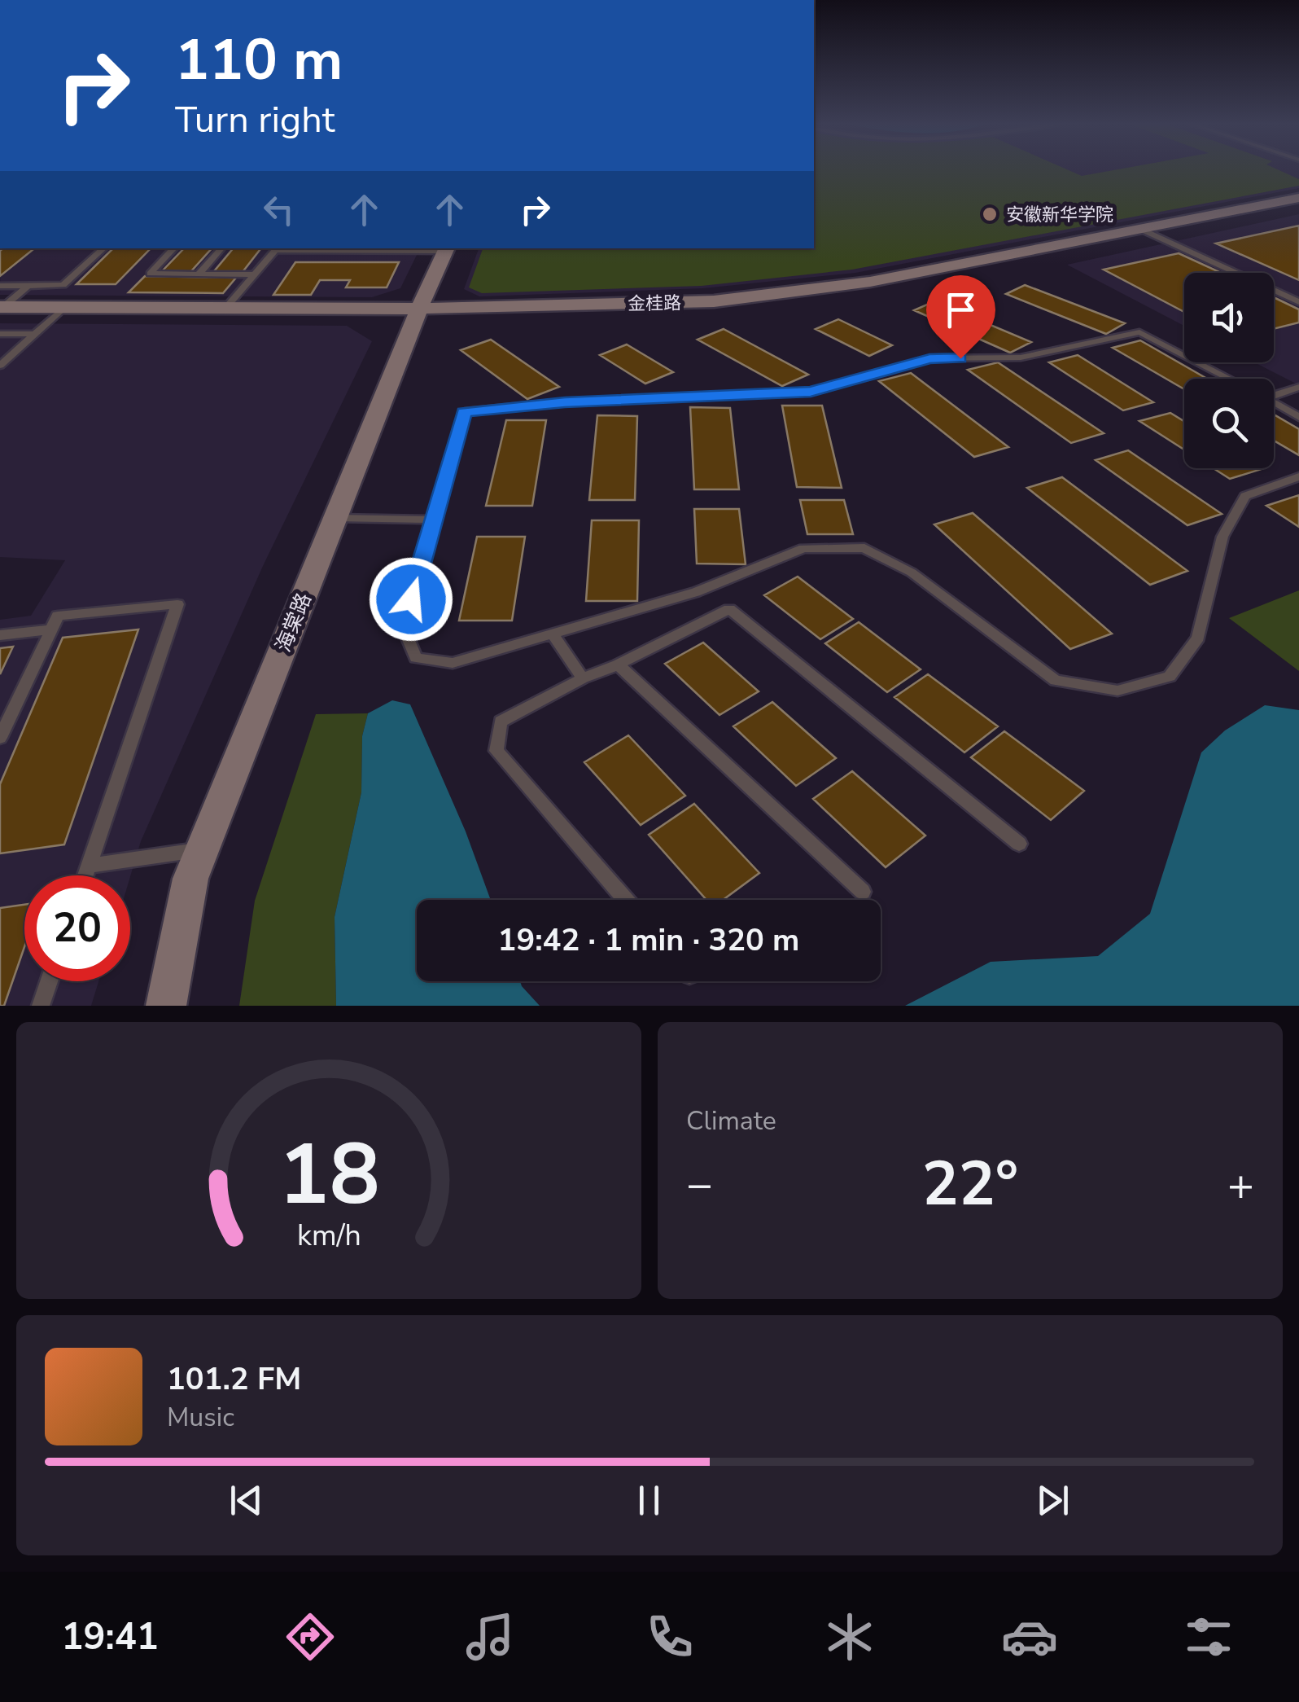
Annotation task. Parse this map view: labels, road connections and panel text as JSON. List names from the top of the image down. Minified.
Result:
{"streets":{"street":["金桂路","海棠路"]},"crossings":[["金桂路","海棠路"]],"places":["安徽新华学院"],"page":{"turn":["110 m","Turn right"],"limit":"20","trip":"19:42 · 1 min · 320 m","tile":"Climate","heat":["−","22°","+"],"song":["101.2 FM","Music"],"tabs":"19:41","gauge":["18","km/h"]}}
